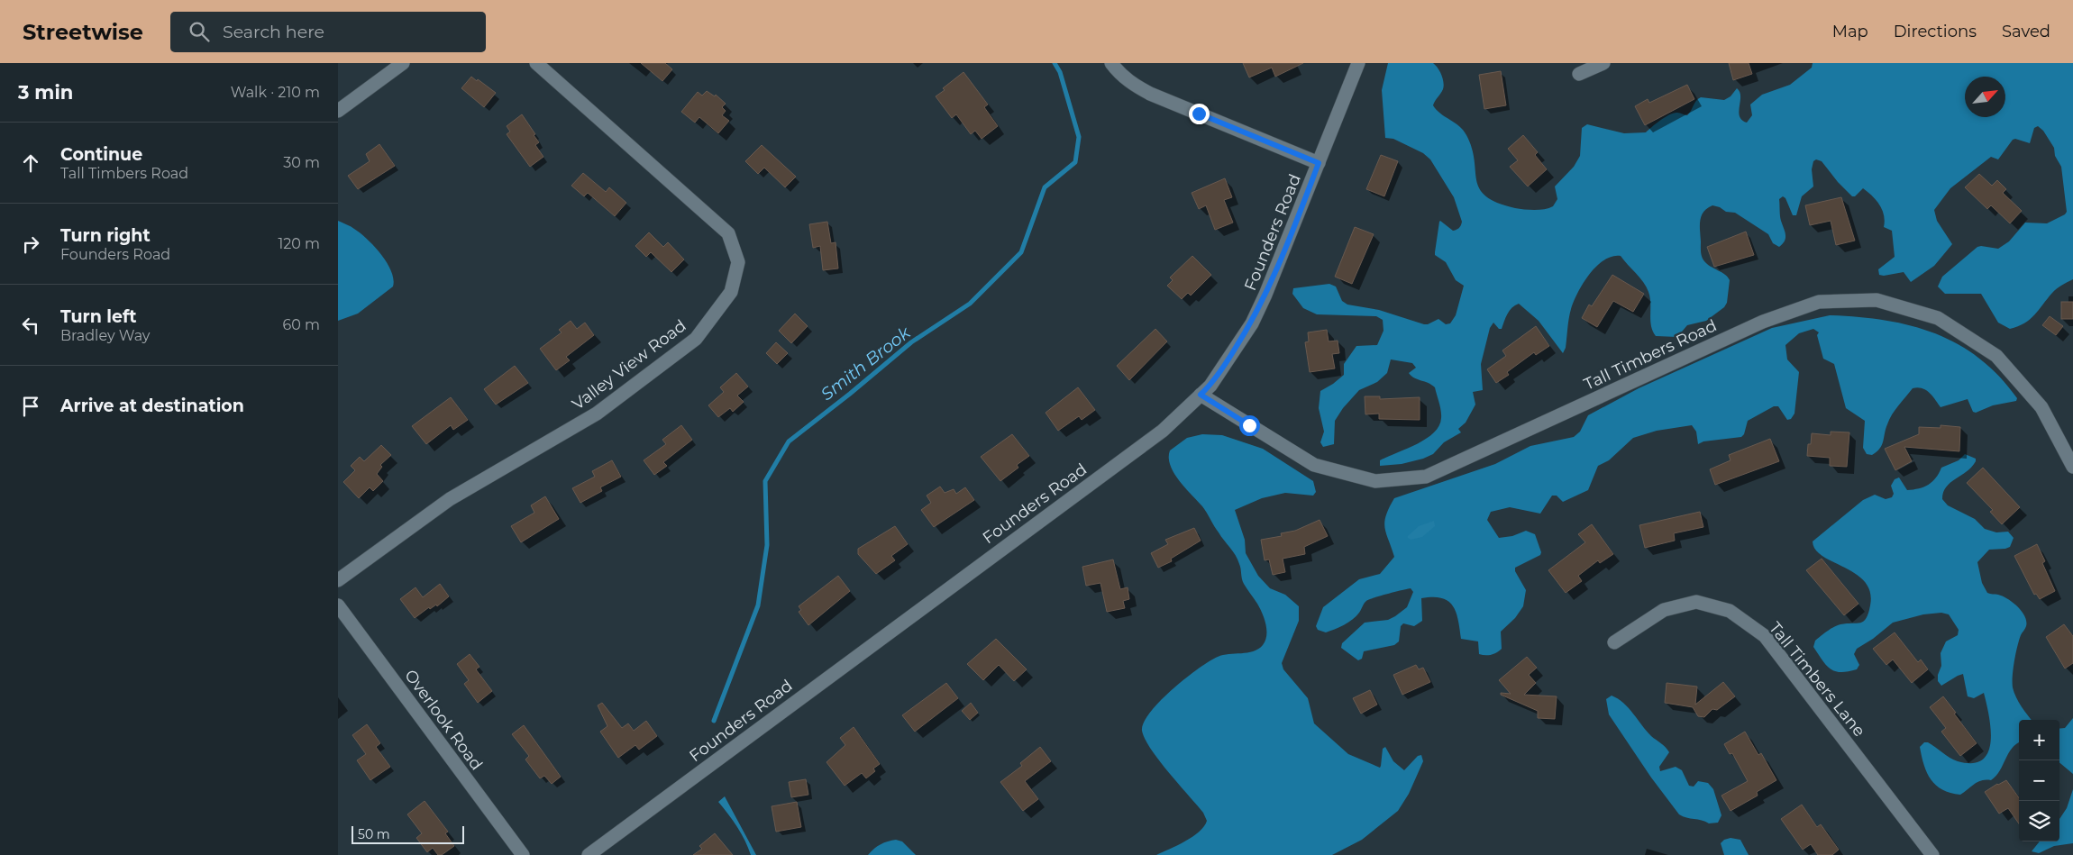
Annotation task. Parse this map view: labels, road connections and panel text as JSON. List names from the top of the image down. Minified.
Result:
{"streets":{"street":["Founders Road","Tall Timbers Road","Valley View Road","Tall Timbers Lane","Overlook Road"]},"crossings":[["Founders Road","Tall Timbers Road"]],"water":["Smith Brook"],"scale_bar":"50 m","north":"top right","page":{"header":"Streetwise","search":"Search here","nav":["Map","Directions","Saved"],"heading":["3 min","Walk · 210 m"],"list":[["Continue","Tall Timbers Road","30 m"],["Turn right","Founders Road","120 m"],["Turn left","Bradley Way","60 m"],"Arrive at destination"],"map_buttons":["+","−"],"scale":"50 m"}}
